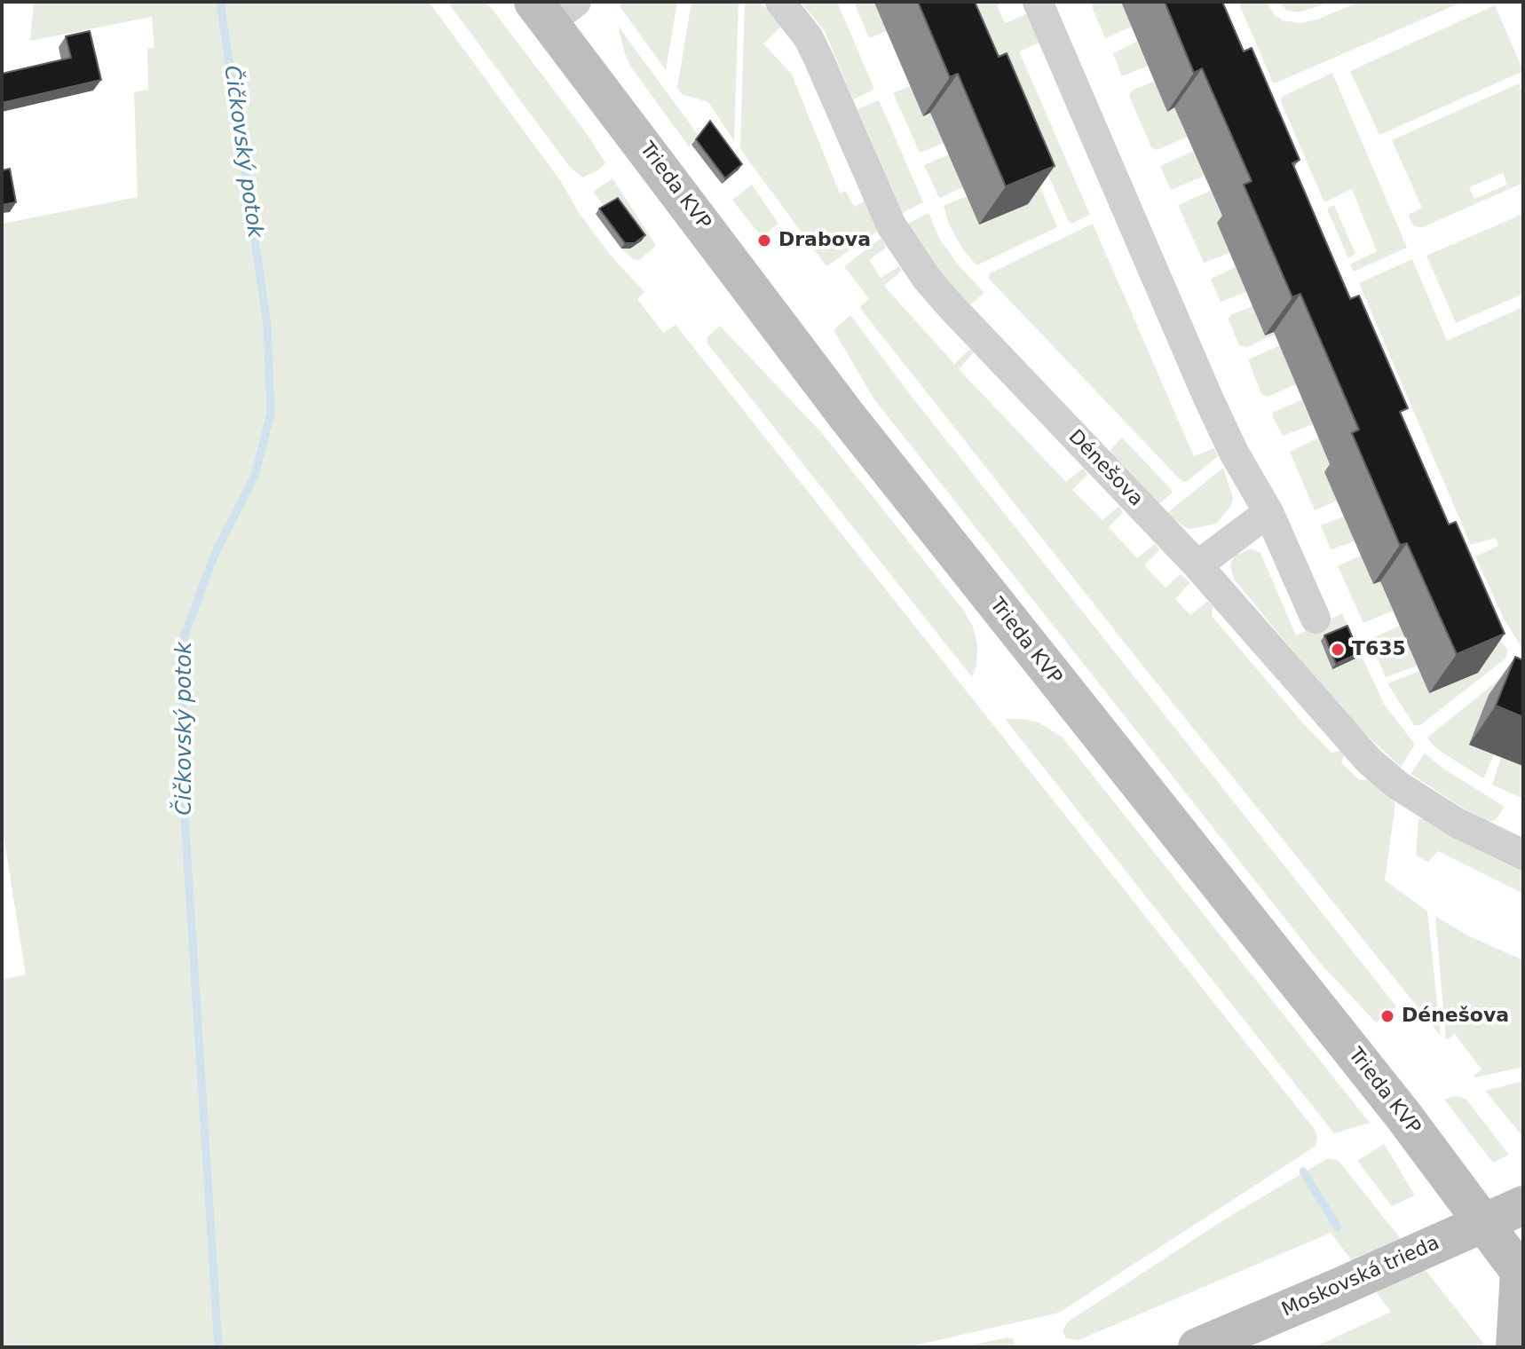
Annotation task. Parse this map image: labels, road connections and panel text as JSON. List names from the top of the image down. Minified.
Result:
{"streets":{"street":["Trieda KVP","Dénešova","Moskovská trieda"]},"water":["Čičkovský potok"],"places":["Drabova","T635","Dénešova"]}
